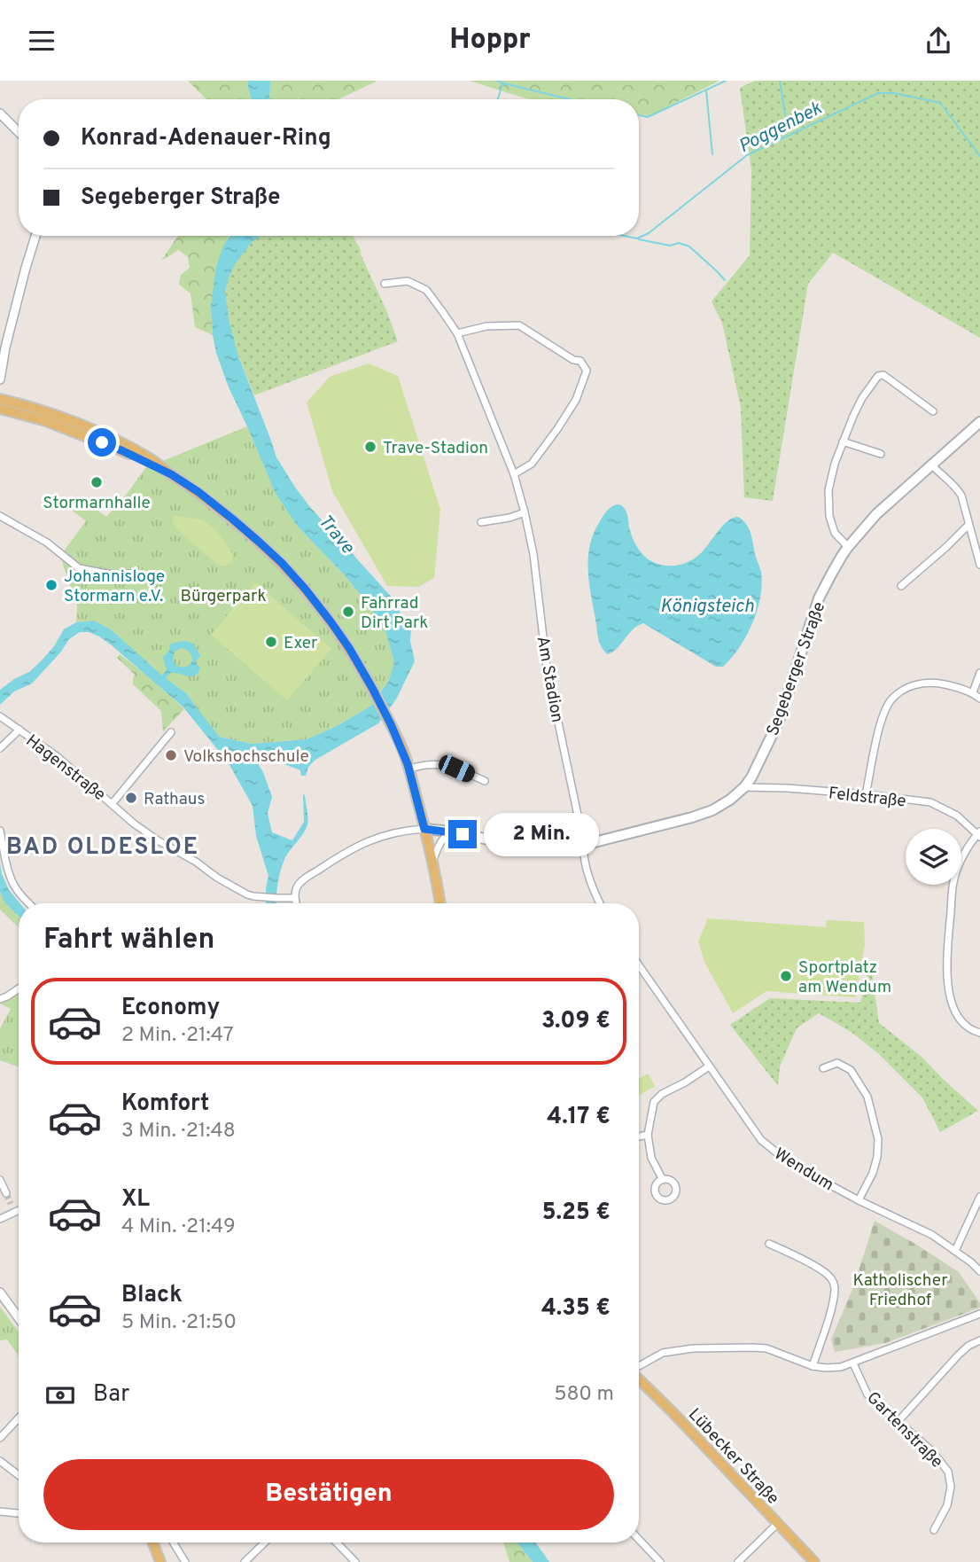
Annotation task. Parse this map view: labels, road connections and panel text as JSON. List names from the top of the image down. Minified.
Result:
{"streets":{"main road":["Segeberger Straße","Lübecker Straße"],"street":["Am Stadion","Hagenstraße","Feldstraße","Wendum","Gartenstraße"]},"crossings":[["Segeberger Straße","Am Stadion"],["Segeberger Straße","Feldstraße"]],"districts":["BAD OLDESLOE"],"water":["Poggenbek","Trave","Königsteich"],"parks":["Bürgerpark","Katholischer Friedhof"],"places":["Trave-Stadion","Stormarnhalle","Johannisloge Stormarn e.V.","Fahrrad Dirt Park","Exer","Volkshochschule","Rathaus","Sportplatz am Wendum"],"page":{"header":"Hoppr","banner":["Konrad-Adenauer-Ring","Segeberger Straße"],"bubble":"2 Min.","heading":"Fahrt wählen","list":[{"name":"Economy","note":"2 Min. · 21:47","value":"3.09 €"},{"name":"Komfort","note":"3 Min. · 21:48","value":"4.17 €"},{"name":"XL","note":"4 Min. · 21:49","value":"5.25 €"},{"name":"Black","note":"5 Min. · 21:50","value":"4.35 €"}],"pay":["Bar","580 m"],"buttons":"Bestätigen"}}
